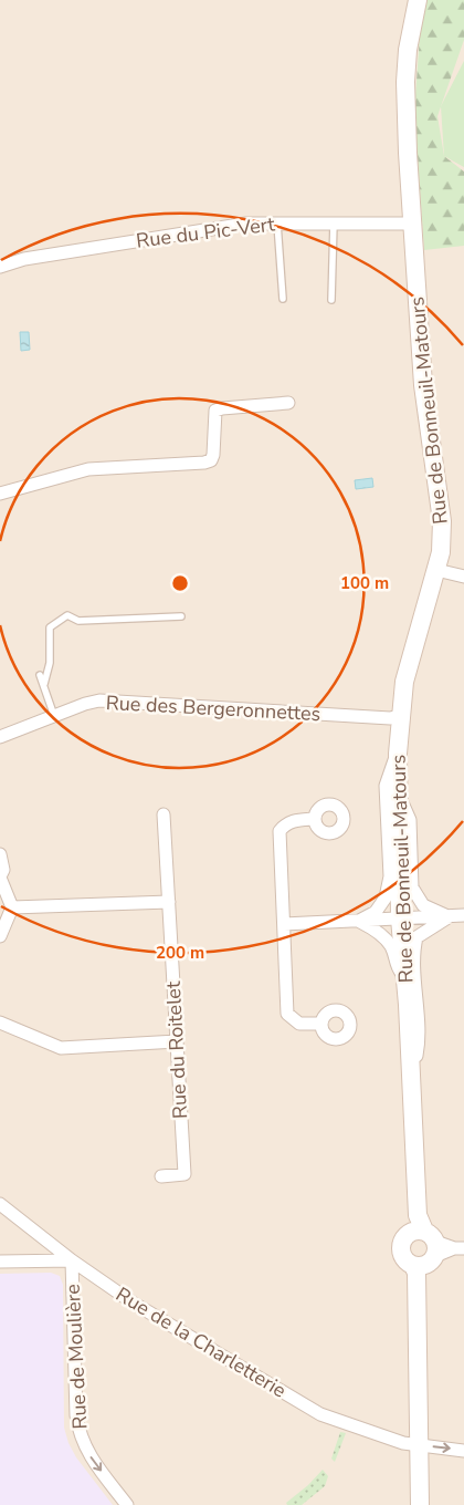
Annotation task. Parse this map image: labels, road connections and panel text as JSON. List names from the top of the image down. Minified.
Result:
{"streets":{"main road":["Rue de Bonneuil-Matours"],"street":["Rue du Pic-Vert","Rue des Bergeronnettes","Rue du Roitelet","Rue de la Charletterie","Rue de Moulière"]},"crossings":[["Rue du Pic-Vert","Rue de Bonneuil-Matours"],["Rue de Bonneuil-Matours","Rue des Bergeronnettes"],["Rue de Bonneuil-Matours","Rue de la Charletterie"],["Rue de la Charletterie","Rue de Moulière"]],"one_way":["Rue de Moulière"],"rings":["100 m","200 m"]}
